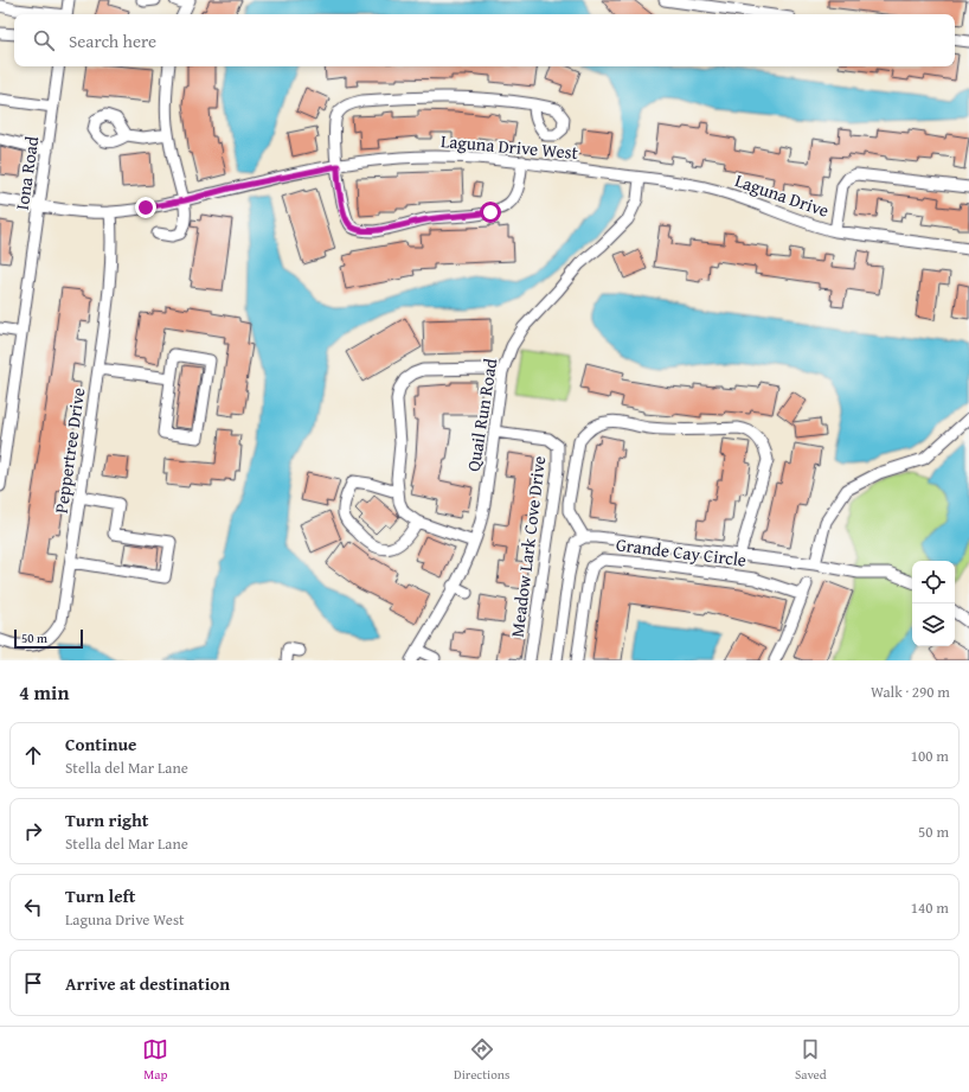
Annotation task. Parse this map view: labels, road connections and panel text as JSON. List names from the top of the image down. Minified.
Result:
{"streets":{"street":["Laguna Drive West","Iona Road","Laguna Drive","Quail Run Road","Peppertree Drive","Meadow Lark Cove Drive","Grande Cay Circle"]},"crossings":[["Laguna Drive West","Iona Road"],["Laguna Drive West","Laguna Drive"],["Laguna Drive West","Quail Run Road"],["Laguna Drive West","Peppertree Drive"],["Laguna Drive","Quail Run Road"],["Quail Run Road","Meadow Lark Cove Drive"]],"scale_bar":"50 m","page":{"search":"Search here","scale":"50 m","heading":["4 min","Walk · 290 m"],"list":[["Continue","Stella del Mar Lane","100 m"],["Turn right","Stella del Mar Lane","50 m"],["Turn left","Laguna Drive West","140 m"],"Arrive at destination"],"nav":["Map","Directions","Saved"]}}
